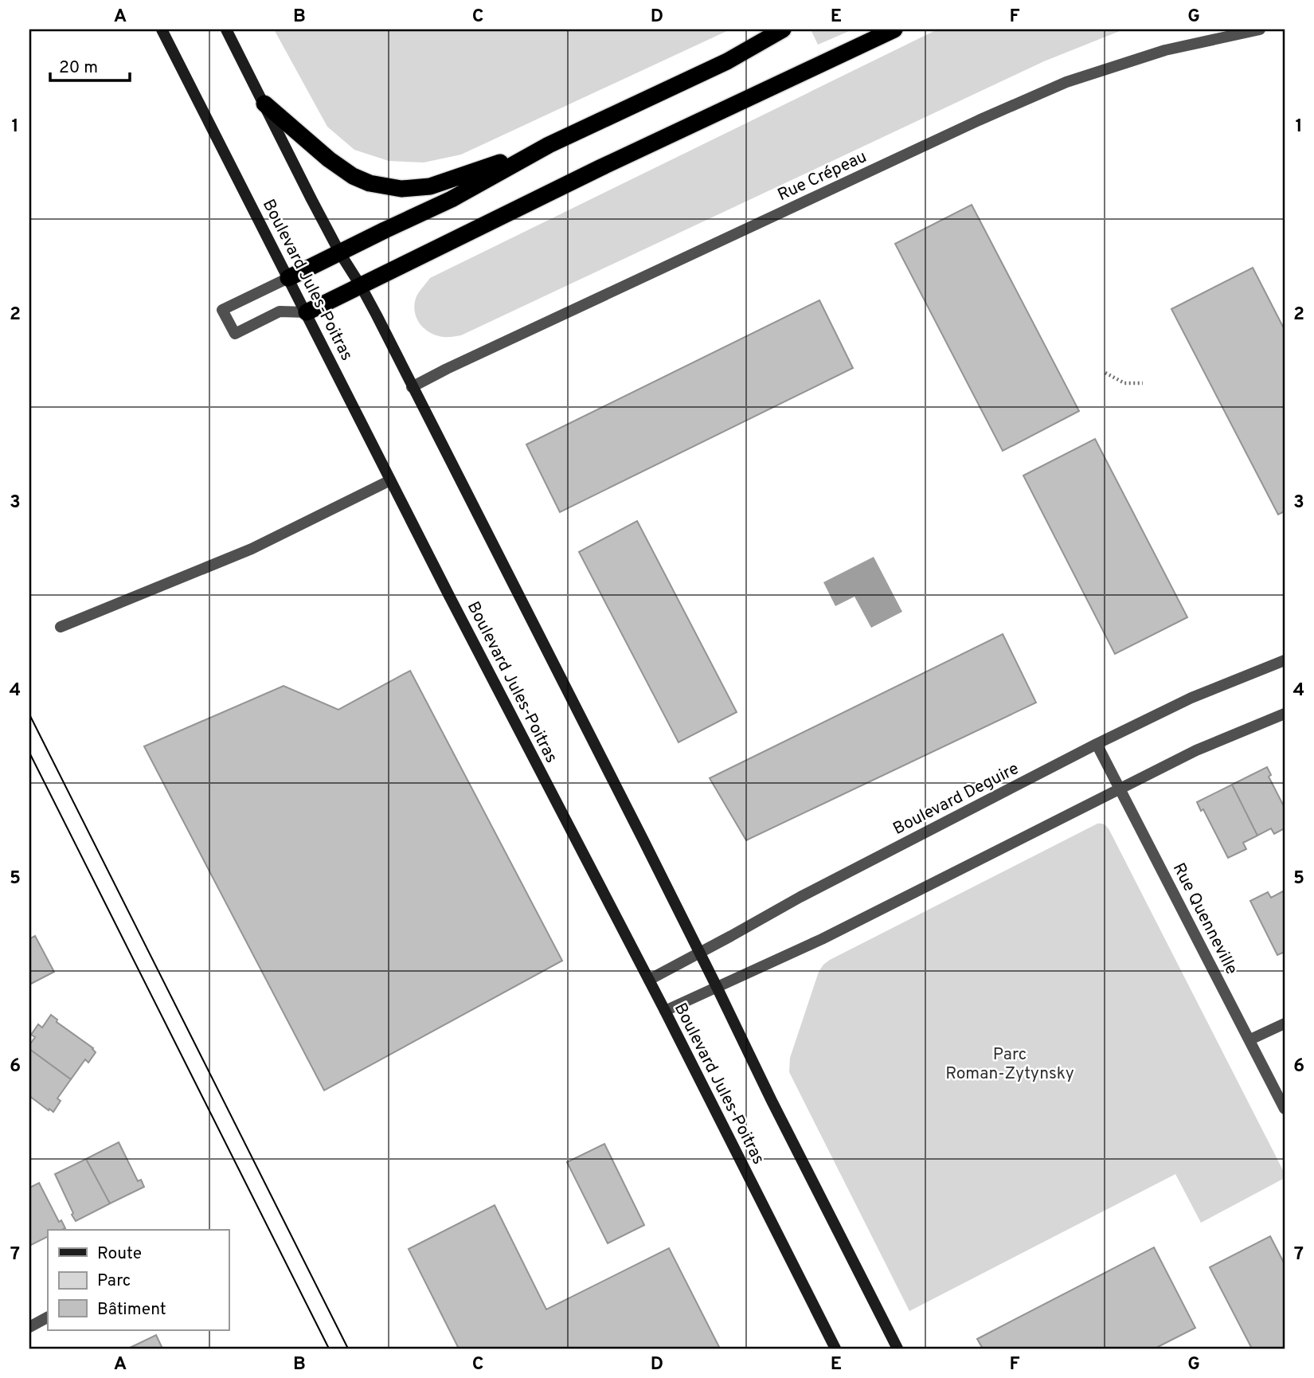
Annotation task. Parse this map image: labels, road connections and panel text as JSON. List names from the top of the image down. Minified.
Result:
{"streets":{"street":["Rue Crépeau","Boulevard Jules-Poitras","Boulevard Deguire","Rue Quenneville"]},"crossings":[["Boulevard Jules-Poitras","Boulevard Deguire"],["Boulevard Deguire","Rue Quenneville"]],"parks":["Parc Roman-Zytynsky"],"legend":["Route","Parc","Bâtiment"],"scale_bar":"20 m","grid":{"columns":["A","B","C","D","E","F","G"],"rows":["1","2","3","4","5","6","7"]}}
